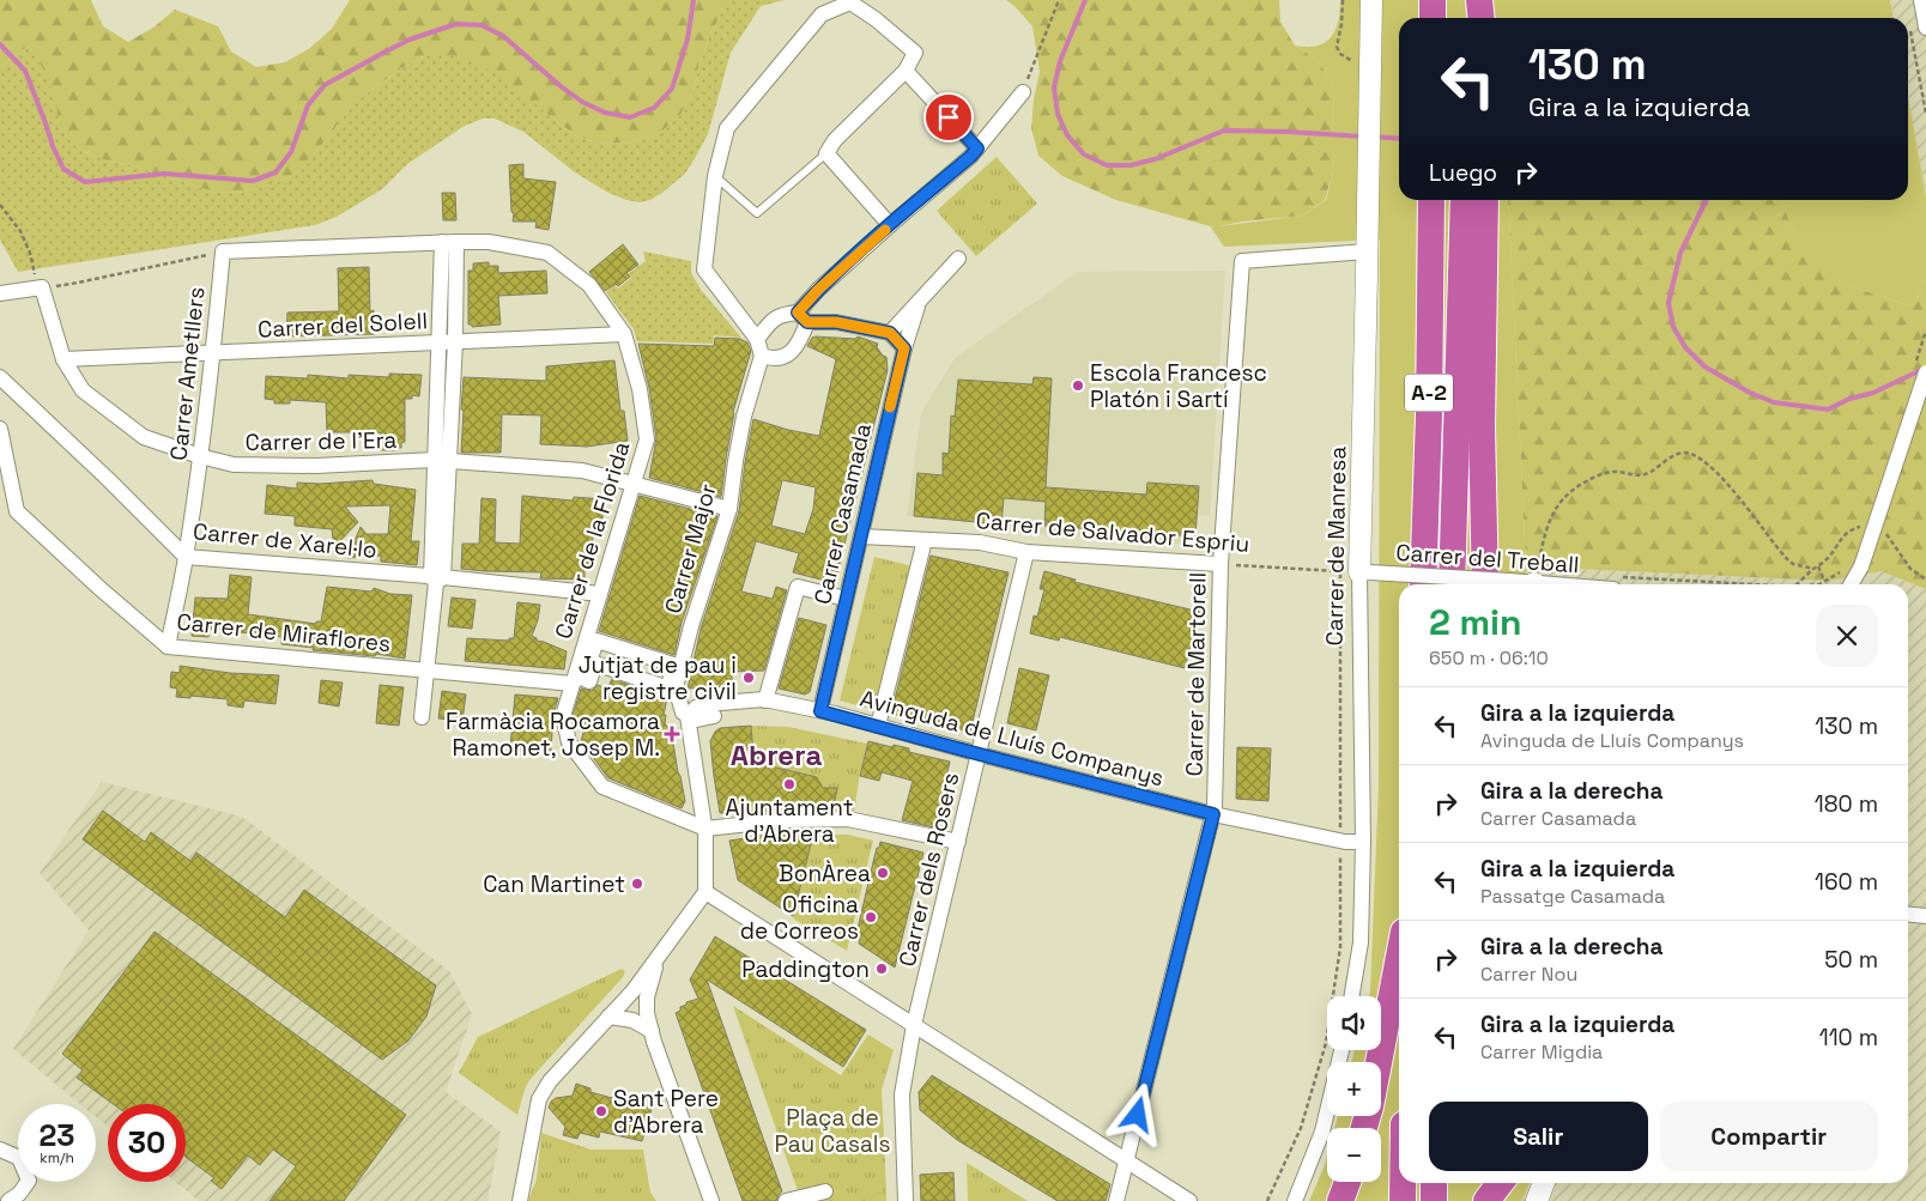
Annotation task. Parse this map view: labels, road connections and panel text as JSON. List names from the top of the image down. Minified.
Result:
{"streets":{"highway":["A-2"],"street":["Carrer del Solell","Carrer Ametllers","Carrer de l'Era","Carrer Casamada","Carrer de Salvador Espriu","Carrer de Xarel·lo","Carrer de la Florida","Carrer de Manresa","Carrer Major","Carrer del Treball","Carrer de Miraflores","Carrer de Martorell","Avinguda de Lluís Companys","Carrer dels Rosers"]},"crossings":[["Carrer del Solell","Carrer Ametllers"],["Carrer del Solell","Carrer de l'Era"],["Carrer del Solell","Carrer de la Florida"],["Carrer Ametllers","Carrer de l'Era"],["Carrer Ametllers","Carrer de Xarel·lo"],["Carrer Ametllers","Carrer de la Florida"],["Carrer Ametllers","Carrer de Miraflores"],["Carrer de l'Era","Carrer de la Florida"],["Carrer de l'Era","Carrer Major"],["Carrer Casamada","Carrer de Salvador Espriu"],["Carrer Casamada","Avinguda de Lluís Companys"],["Carrer de Salvador Espriu","Carrer de Manresa"],["Carrer de Salvador Espriu","Carrer del Treball"],["Carrer de Salvador Espriu","Carrer de Martorell"],["Carrer de Salvador Espriu","Carrer dels Rosers"],["Carrer de Xarel·lo","Carrer de la Florida"],["Carrer de la Florida","Carrer Major"],["Carrer de la Florida","Carrer de Miraflores"],["Carrer de Manresa","Carrer del Treball"],["Carrer de Manresa","Carrer de Martorell"],["Carrer de Manresa","Avinguda de Lluís Companys"],["Carrer Major","Avinguda de Lluís Companys"],["Carrer de Martorell","Avinguda de Lluís Companys"],["Avinguda de Lluís Companys","Carrer dels Rosers"]],"districts":["Abrera"],"parks":["Plaça de Pau Casals"],"places":{"other":["Escola Francesc Platón i Sartí","Jutjat de pau i registre civil","Ajuntament d'Abrera","BonÀrea","Can Martinet","Oficina de Correos","Paddington","Sant Pere d'Abrera"],"health":["Farmàcia Rocamora Ramonet, Josep M."]},"page":{"turn":["130 m","Gira a la izquierda"],"then":"Luego","heading":["2 min","650 m · 06:10"],"list":[{"name":"Gira a la izquierda","note":"Avinguda de Lluís Companys","value":"130 m"},{"name":"Gira a la derecha","note":"Carrer Casamada","value":"180 m"},{"name":"Gira a la izquierda","note":"Passatge Casamada","value":"160 m"},{"name":"Gira a la derecha","note":"Carrer Nou","value":"50 m"},{"name":"Gira a la izquierda","note":"Carrer Migdia","value":"110 m"}],"map_buttons":["+","−"],"buttons":["Salir","Compartir"],"speed":"23 km/h","limit":"30"}}
